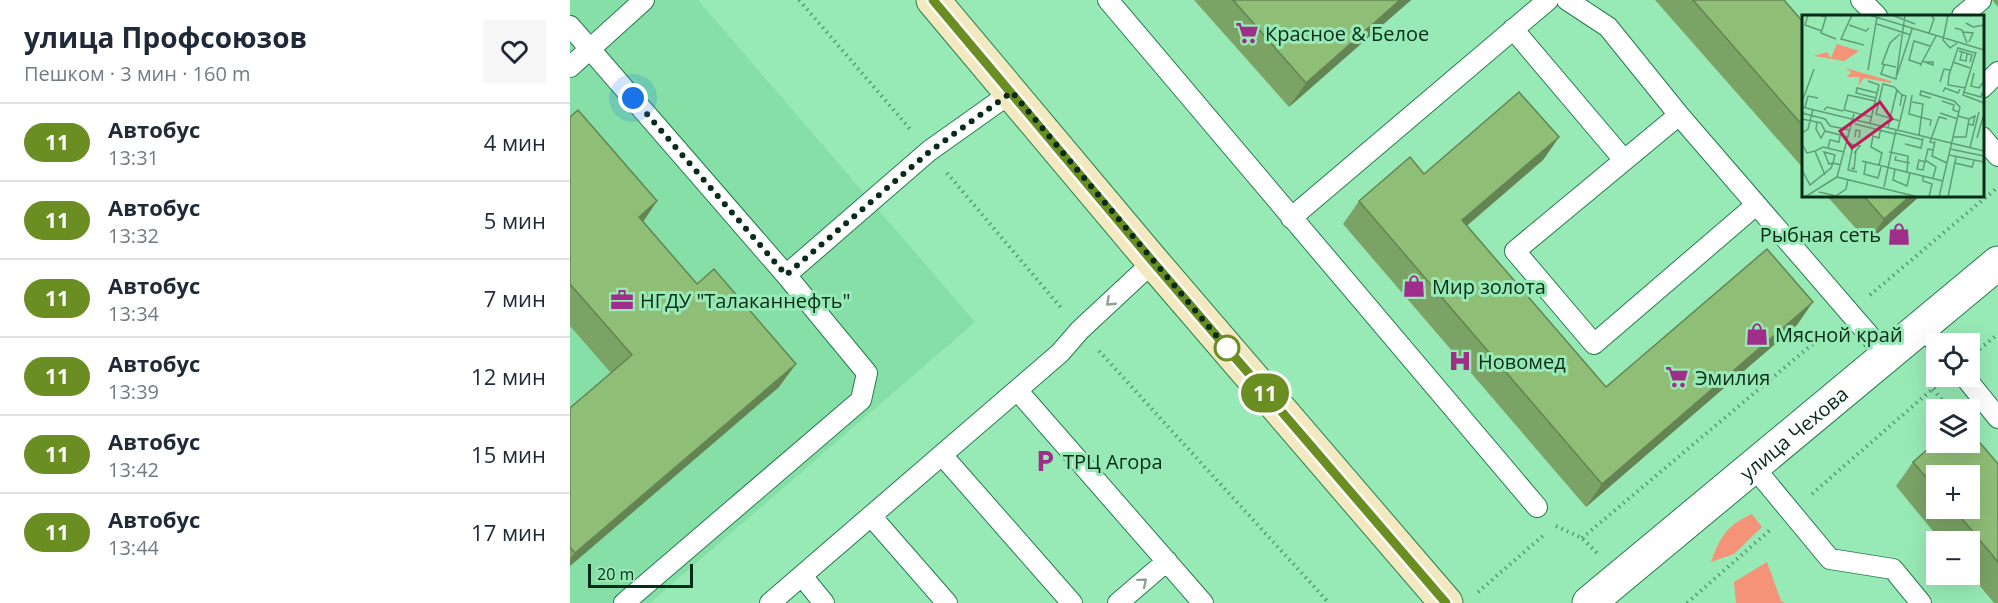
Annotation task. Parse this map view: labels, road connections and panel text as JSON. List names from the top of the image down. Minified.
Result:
{"streets":{"street":["улица Чехова"]},"places":{"supermarket":["Красное & Белое","Эмилия"],"shop":["Рыбная сеть","Мир золота","Мясной край"],"office":["НГДУ \"Талаканнефть\""],"hospital":["Новомед"],"parking":["ТРЦ Агора"]},"lines":["bus line 11"],"scale_bar":"20 m","page":{"heading":["улица Профсоюзов","Пешком · 3 мин · 160 m"],"on_map":"11","list":[{"mark":"11","name":"Автобус","note":"13:31","value":"4 мин"},{"mark":"11","name":"Автобус","note":"13:32","value":"5 мин"},{"mark":"11","name":"Автобус","note":"13:34","value":"7 мин"},{"mark":"11","name":"Автобус","note":"13:39","value":"12 мин"},{"mark":"11","name":"Автобус","note":"13:42","value":"15 мин"},{"mark":"11","name":"Автобус","note":"13:44","value":"17 мин"}],"map_buttons":["+","−"],"scale":"20 m"}}
